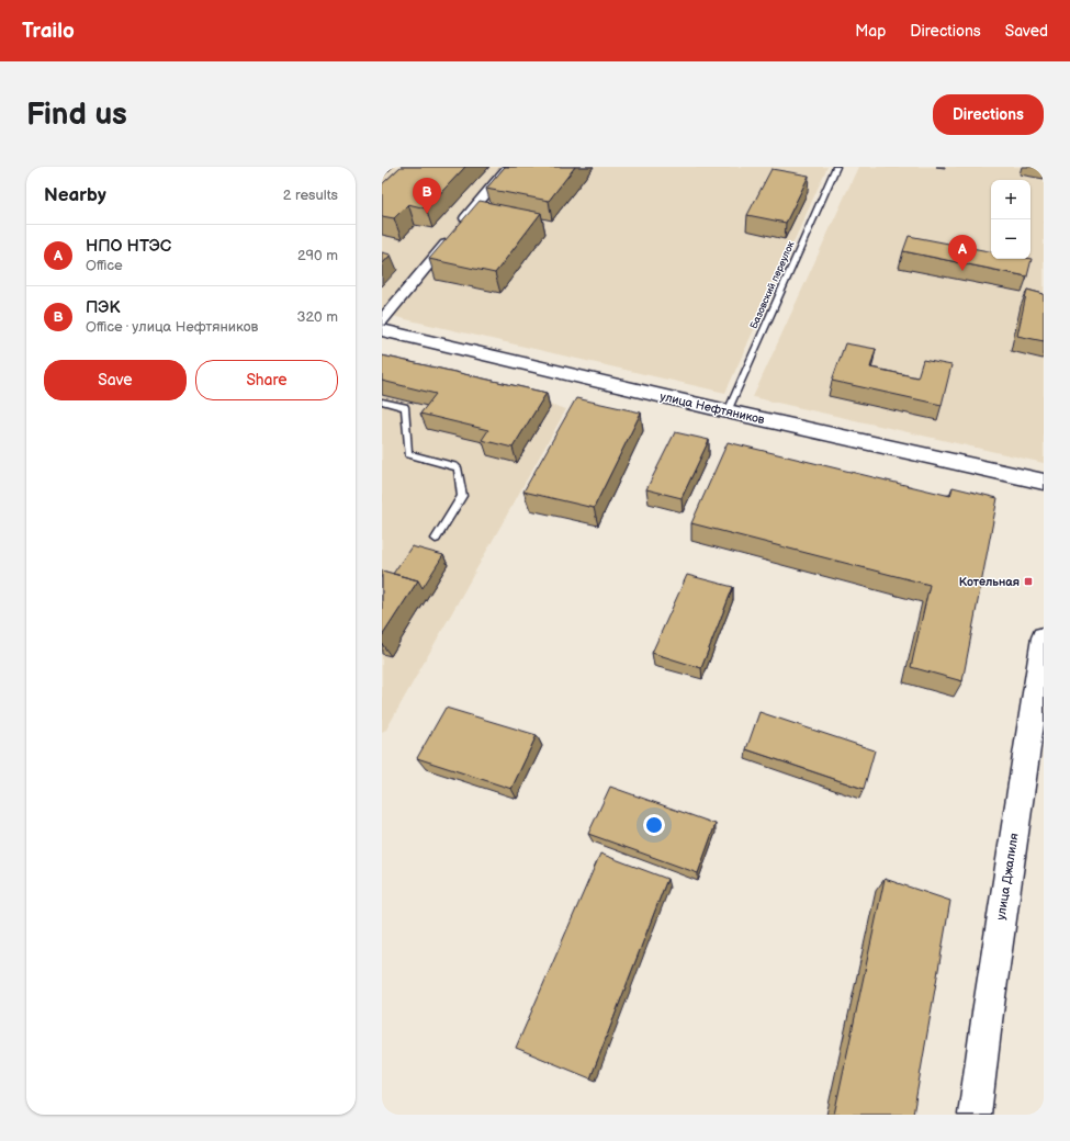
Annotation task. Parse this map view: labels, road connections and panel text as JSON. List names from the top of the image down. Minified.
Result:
{"streets":{"main road":["улица Нефтяников","улица Джалиля"],"lane":["Базовский переулок"]},"crossings":[["Базовский переулок","улица Нефтяников"]],"places":{"transit":["Котельная"]},"page":{"header":"Trailo","nav":["Map","Directions","Saved"],"buttons":["Directions",["Save","Share"]],"title":"Find us","heading":["Nearby","2 results"],"pins":["B","A"],"map_buttons":["+","−"],"list":[{"mark":"A","name":"НПО НТЭС","note":"Office","value":"290 m"},{"mark":"B","name":"ПЭК","note":"Office · улица Нефтяников","value":"320 m"}]}}
